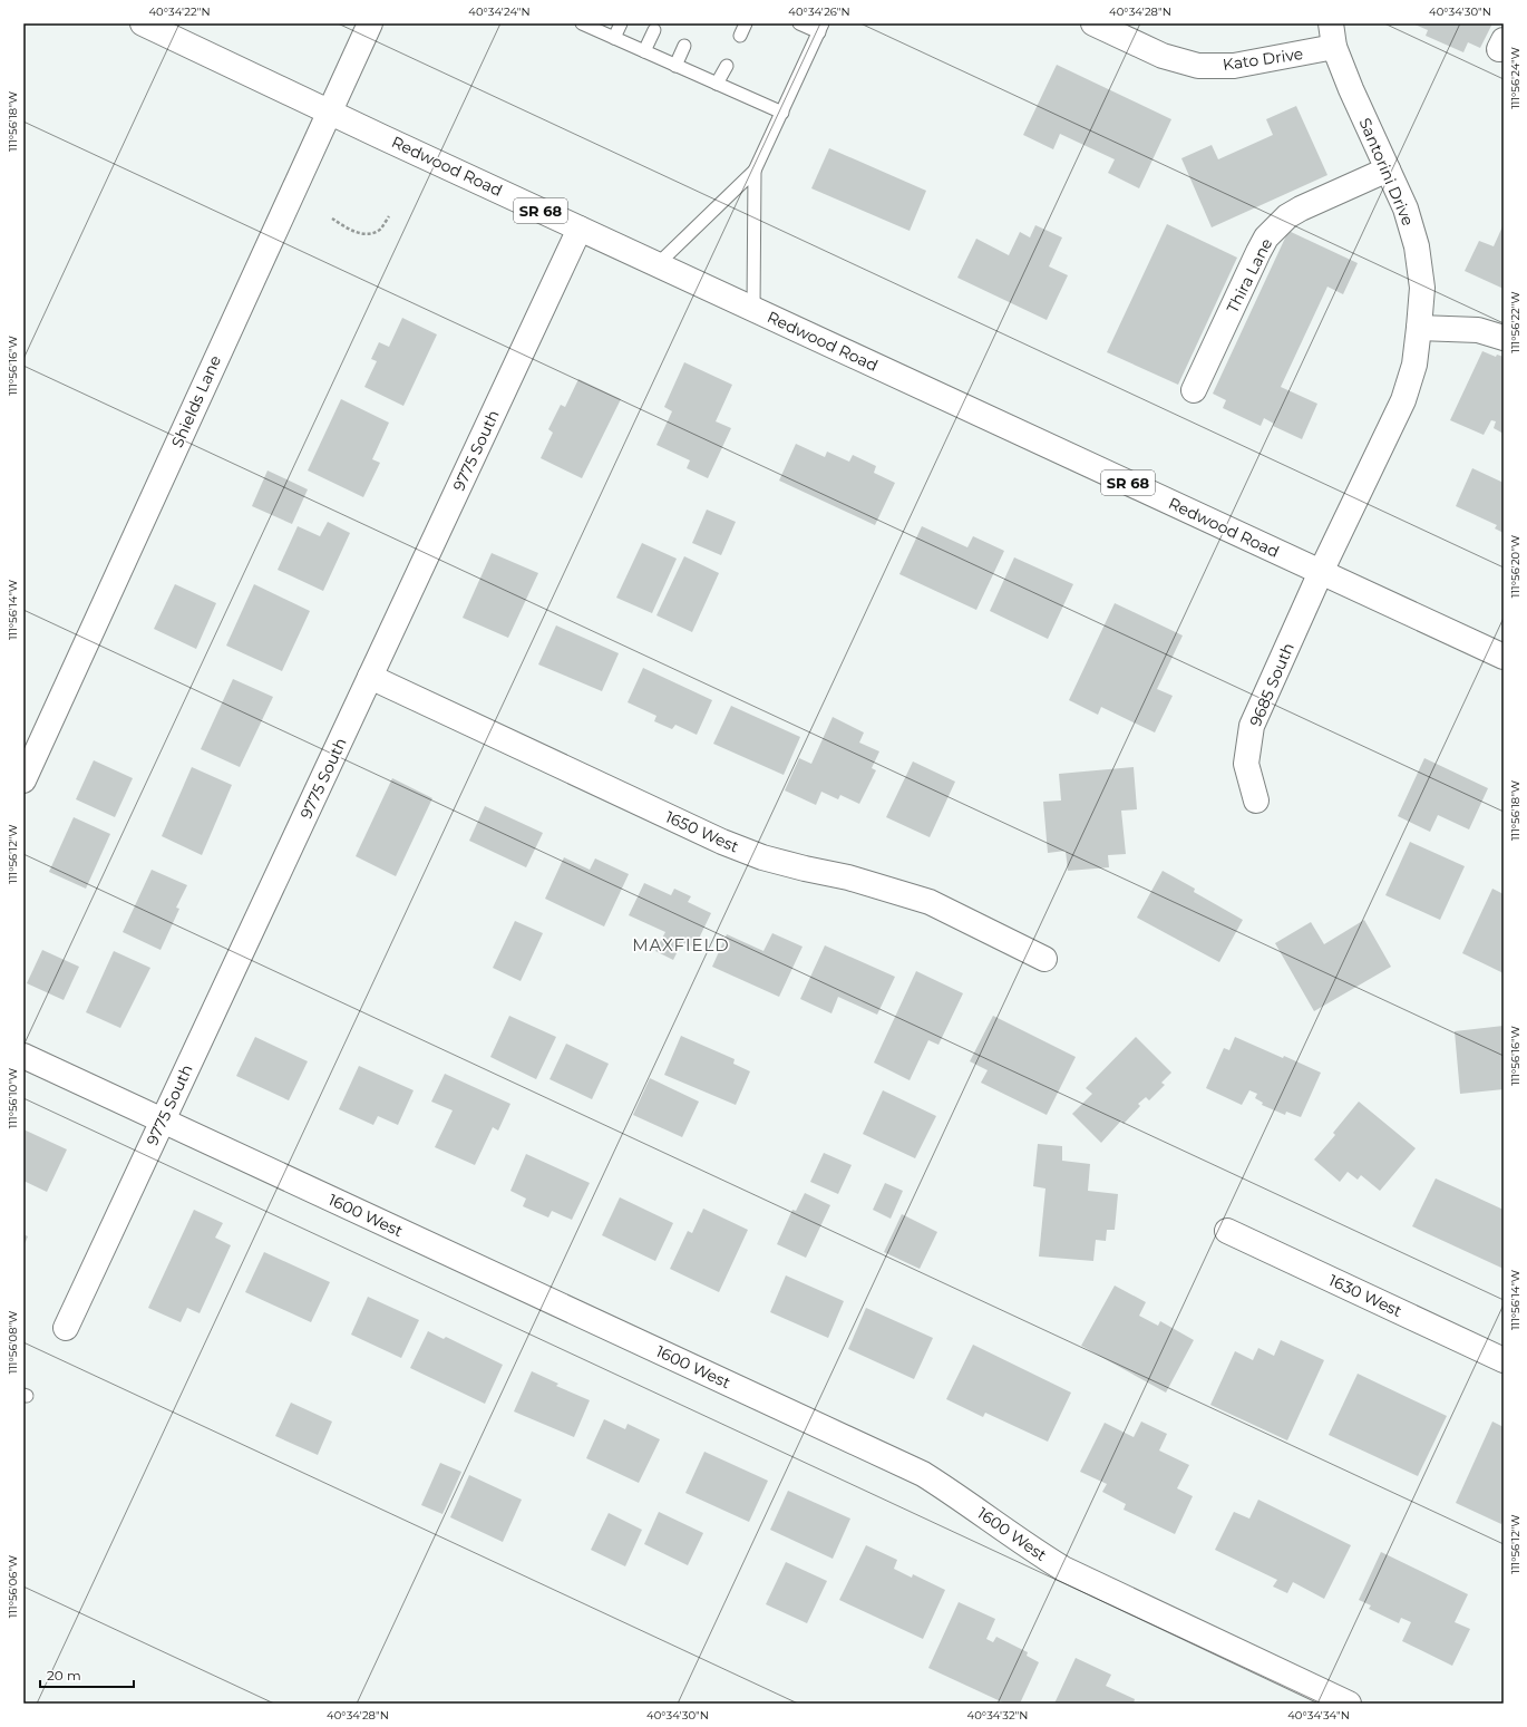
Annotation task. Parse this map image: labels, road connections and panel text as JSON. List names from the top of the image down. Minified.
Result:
{"streets":{"street":["Kato Drive","Redwood Road","Santorini Drive","SR 68","Thira Lane","Shields Lane","9775 South","9685 South","1650 West","1600 West","1630 West"]},"crossings":[["Kato Drive","Santorini Drive"],["Redwood Road","Santorini Drive"],["Redwood Road","Shields Lane"],["Redwood Road","9775 South"],["Redwood Road","9685 South"],["Santorini Drive","Thira Lane"],["Santorini Drive","9685 South"],["9775 South","1650 West"],["9775 South","1600 West"]],"districts":["MAXFIELD"],"scale_bar":"20 m","coordinates":["40°34'22\"N","40°34'24\"N","40°34'26\"N","40°34'28\"N","40°34'30\"N","111°56'24\"W","111°56'18\"W","111°56'22\"W","111°56'16\"W","111°56'20\"W","111°56'14\"W","111°56'12\"W","111°56'10\"W","111°56'08\"W","111°56'06\"W","40°34'32\"N","40°34'34\"N"]}
